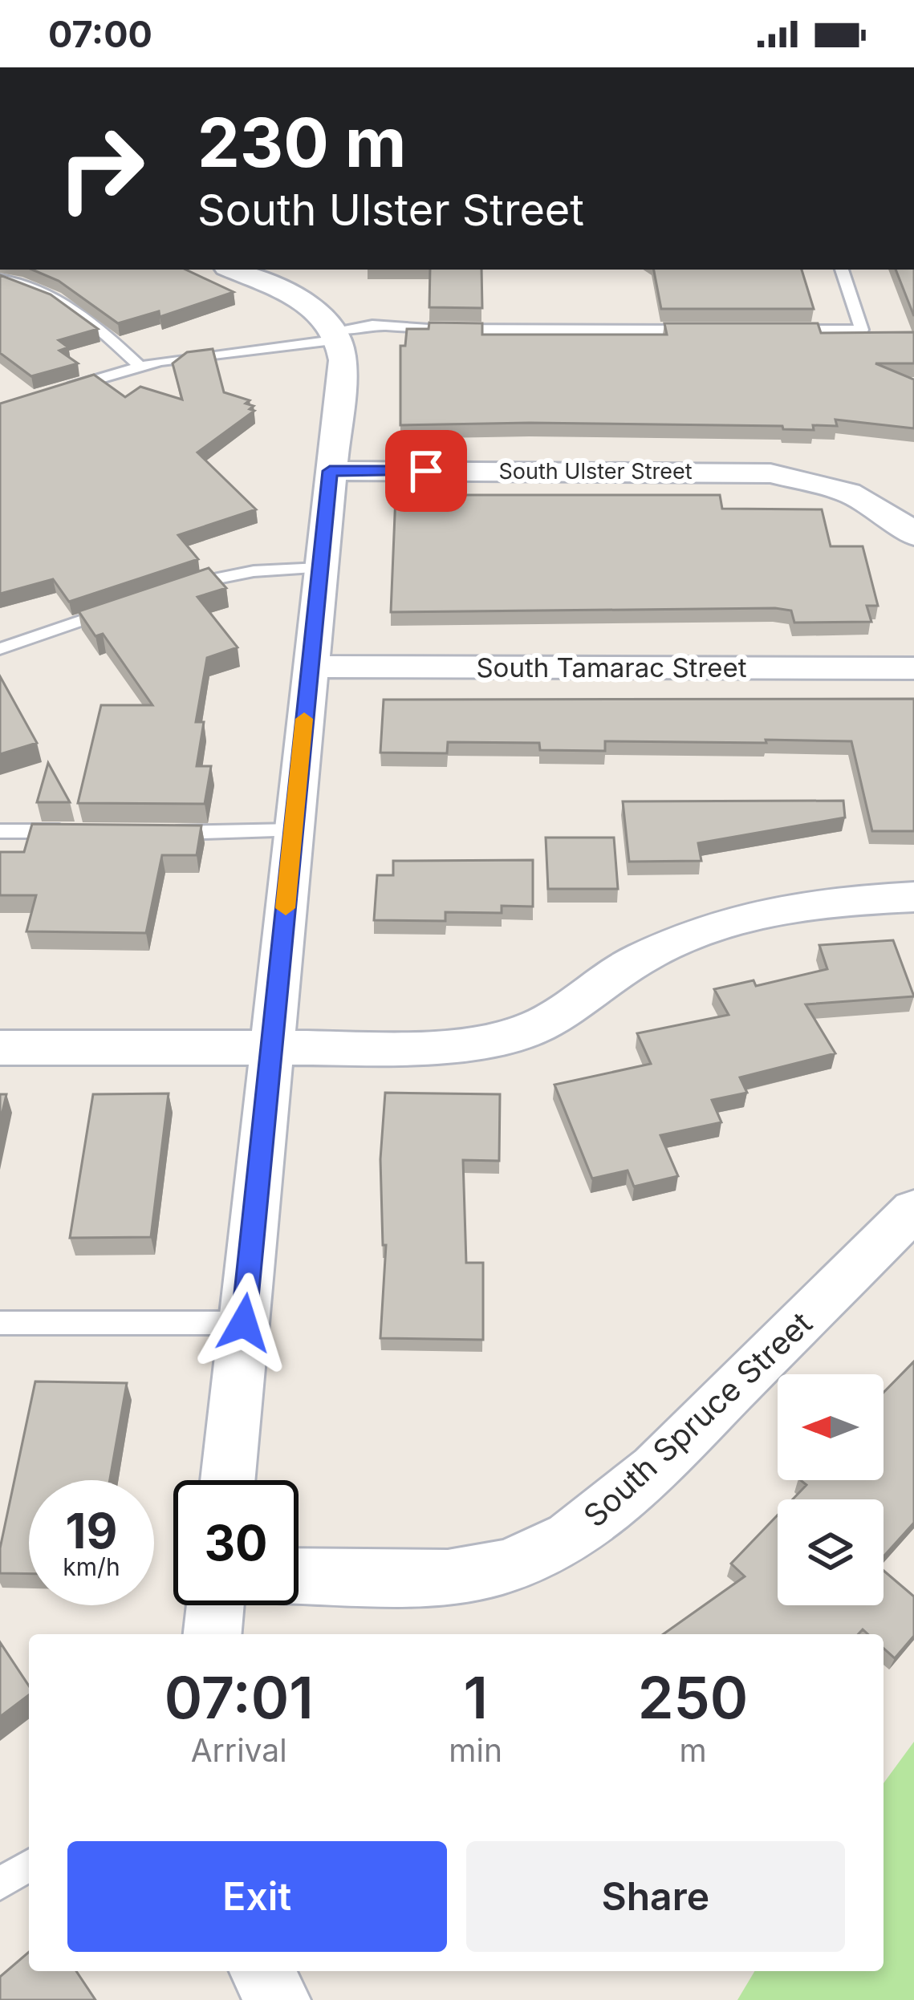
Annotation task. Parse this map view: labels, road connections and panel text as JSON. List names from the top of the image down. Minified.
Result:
{"streets":{"street":["South Ulster Street","South Tamarac Street","South Spruce Street"]},"north":"left","page":{"status":"07:00","turn":["230 m","South Ulster Street"],"speed":"19 km/h","limit":"30","eta":["07:01","Arrival","1","min","250","m"],"buttons":["Exit","Share"]}}
